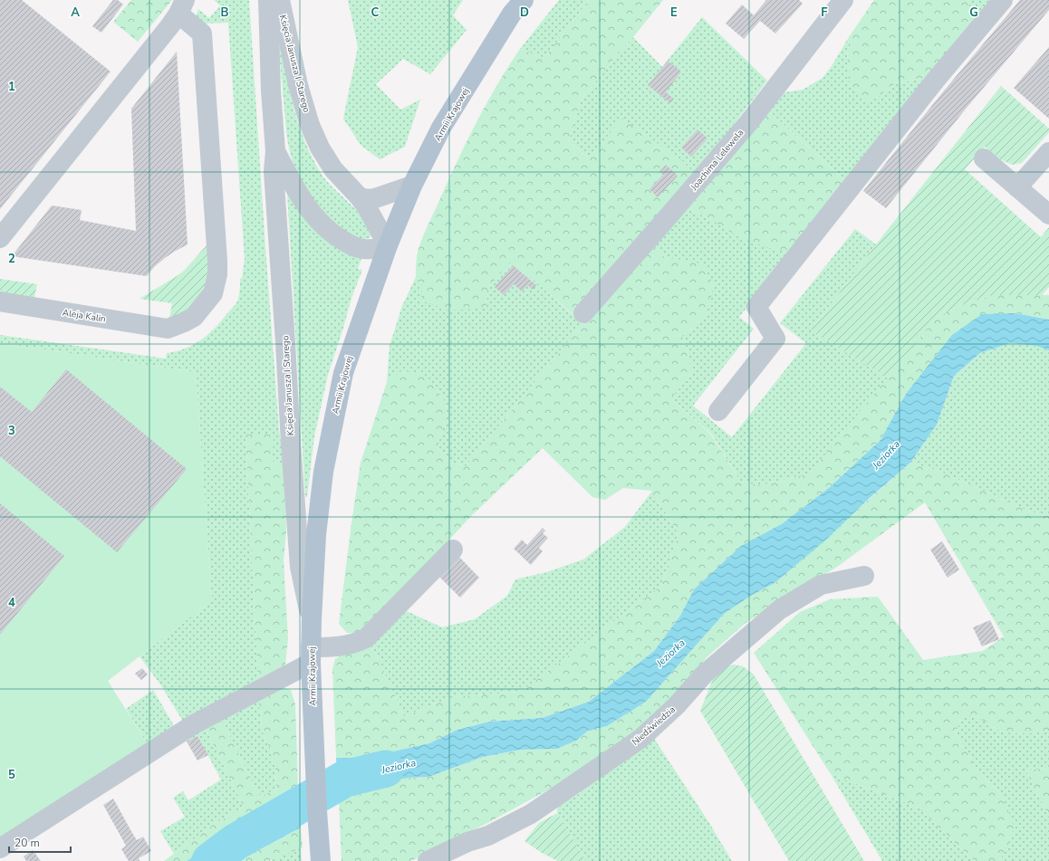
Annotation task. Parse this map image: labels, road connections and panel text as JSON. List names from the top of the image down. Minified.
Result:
{"streets":{"main road":["Armii Krajowej"],"street":["Księcia Janusza I Starego","Joachima Lelewela","Aleja Kalin","Niedźwiedzia"]},"crossings":[["Księcia Janusza I Starego","Armii Krajowej"]],"water":["Jeziorka"],"scale_bar":"20 m","grid":{"columns":["A","B","C","D","E","F","G"],"rows":["1","2","3","4","5"]}}
